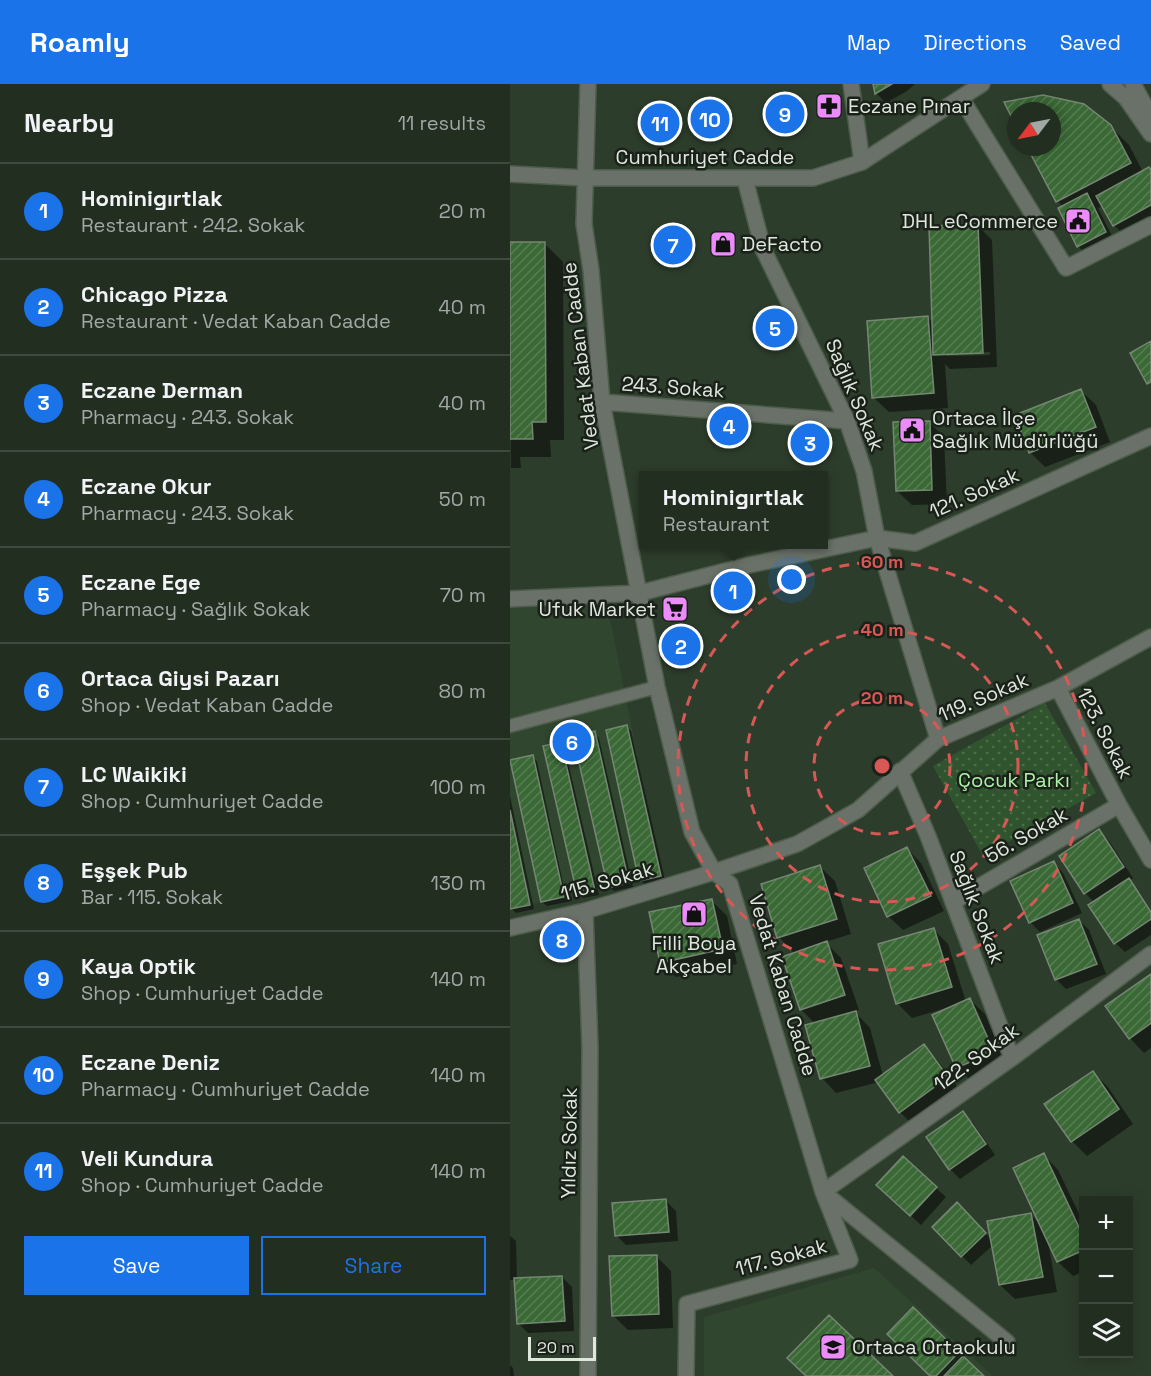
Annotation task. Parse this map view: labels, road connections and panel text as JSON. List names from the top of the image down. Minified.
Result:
{"streets":{"street":["Cumhuriyet Cadde","Vedat Kaban Cadde","243. Sokak","Sağlık Sokak","121. Sokak","119. Sokak","123. Sokak","56. Sokak","115. Sokak","122. Sokak","Yıldız Sokak","117. Sokak"]},"crossings":[["Cumhuriyet Cadde","Vedat Kaban Cadde"],["Cumhuriyet Cadde","Sağlık Sokak"],["Vedat Kaban Cadde","243. Sokak"],["Vedat Kaban Cadde","121. Sokak"],["Vedat Kaban Cadde","119. Sokak"],["Vedat Kaban Cadde","115. Sokak"],["Vedat Kaban Cadde","122. Sokak"],["Vedat Kaban Cadde","117. Sokak"],["243. Sokak","Sağlık Sokak"],["Sağlık Sokak","121. Sokak"],["Sağlık Sokak","119. Sokak"],["Sağlık Sokak","56. Sokak"],["Sağlık Sokak","122. Sokak"],["119. Sokak","123. Sokak"],["119. Sokak","115. Sokak"],["123. Sokak","56. Sokak"],["115. Sokak","Yıldız Sokak"],["122. Sokak","117. Sokak"]],"parks":["Çocuk Parkı"],"places":{"pharmacy":["Eczane Pınar"],"public building":["DHL eCommerce","Ortaca İlçe Sağlık Müdürlüğü"],"shop":["DeFacto","Filli Boya Akçabel"],"supermarket":["Ufuk Market"],"school or university":["Ortaca Ortaokulu"]},"scale_bar":"20 m","north":"bottom left","page":{"header":"Roamly","nav":["Map","Directions","Saved"],"heading":["Nearby","11 results"],"pins":["9","10","11","7","5","4","3","1","2","6","8"],"list":[{"mark":"1","name":"Hominigırtlak","note":"Restaurant · 242. Sokak","value":"20 m"},{"mark":"2","name":"Chicago Pizza","note":"Restaurant · Vedat Kaban Cadde","value":"40 m"},{"mark":"3","name":"Eczane Derman","note":"Pharmacy · 243. Sokak","value":"40 m"},{"mark":"4","name":"Eczane Okur","note":"Pharmacy · 243. Sokak","value":"50 m"},{"mark":"5","name":"Eczane Ege","note":"Pharmacy · Sağlık Sokak","value":"70 m"},{"mark":"6","name":"Ortaca Giysi Pazarı","note":"Shop · Vedat Kaban Cadde","value":"80 m"},{"mark":"7","name":"LC Waikiki","note":"Shop · Cumhuriyet Cadde","value":"100 m"},{"mark":"8","name":"Eşşek Pub","note":"Bar · 115. Sokak","value":"130 m"},{"mark":"9","name":"Kaya Optik","note":"Shop · Cumhuriyet Cadde","value":"140 m"},{"mark":"10","name":"Eczane Deniz","note":"Pharmacy · Cumhuriyet Cadde","value":"140 m"},{"mark":"11","name":"Veli Kundura","note":"Shop · Cumhuriyet Cadde","value":"140 m"}],"popup":["Hominigırtlak","Restaurant"],"map_buttons":["+","−"],"buttons":["Save","Share"],"scale":"20 m"},"rings":["60 m","40 m","20 m"]}
